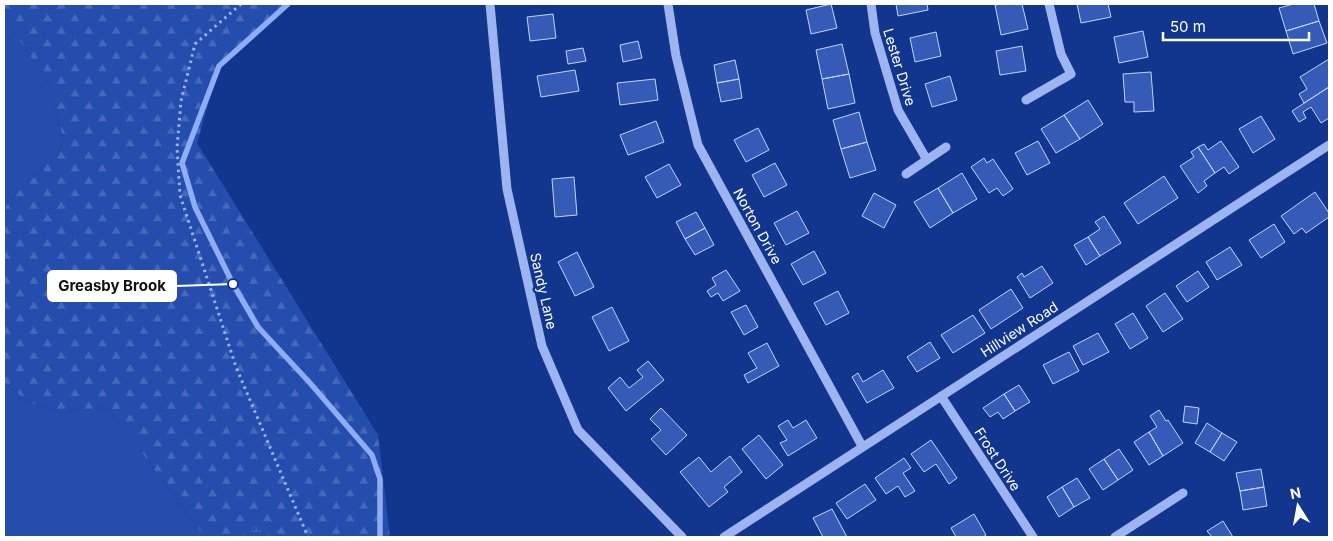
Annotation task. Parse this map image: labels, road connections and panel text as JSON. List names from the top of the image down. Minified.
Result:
{"streets":{"street":["Lester Drive","Norton Drive","Sandy Lane","Hillview Road","Frost Drive"]},"crossings":[["Norton Drive","Hillview Road"],["Hillview Road","Frost Drive"]],"places":["Greasby Brook"],"scale_bar":"50 m","north":"top"}
